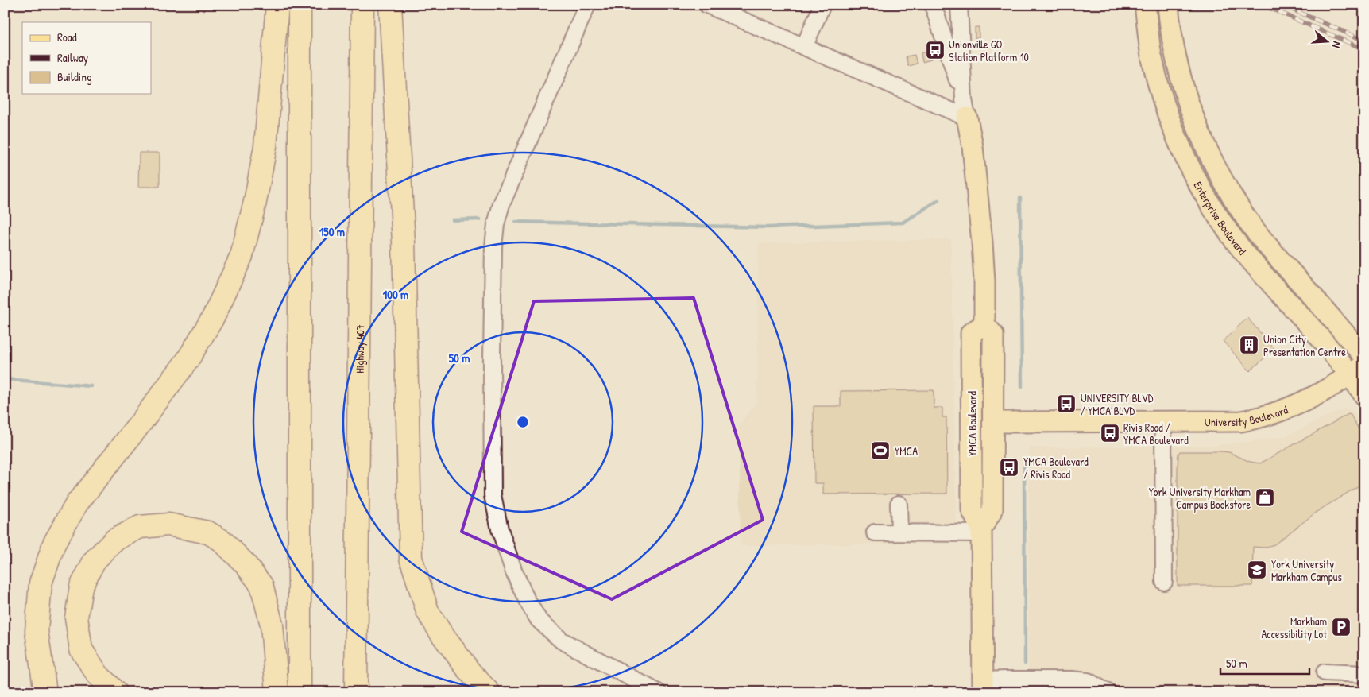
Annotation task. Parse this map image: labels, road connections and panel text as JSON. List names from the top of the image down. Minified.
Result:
{"streets":{"highway":["Highway 407"],"main road":["Enterprise Boulevard","University Boulevard","YMCA Boulevard"]},"crossings":[["Enterprise Boulevard","University Boulevard"],["University Boulevard","YMCA Boulevard"]],"places":{"bus stop":["Unionville GO Station Platform 10","UNIVERSITY BLVD / YMCA BLVD","Rivis Road / YMCA Boulevard","YMCA Boulevard / Rivis Road"],"building":["Union City Presentation Centre"],"sports":["YMCA"],"shop":["York University Markham Campus Bookstore"],"school or university":["York University Markham Campus"],"parking":["Markham Accessibility Lot"]},"legend":["Road","Railway","Building"],"scale_bar":"50 m","north":"right","rings":["150 m","100 m","50 m"]}
